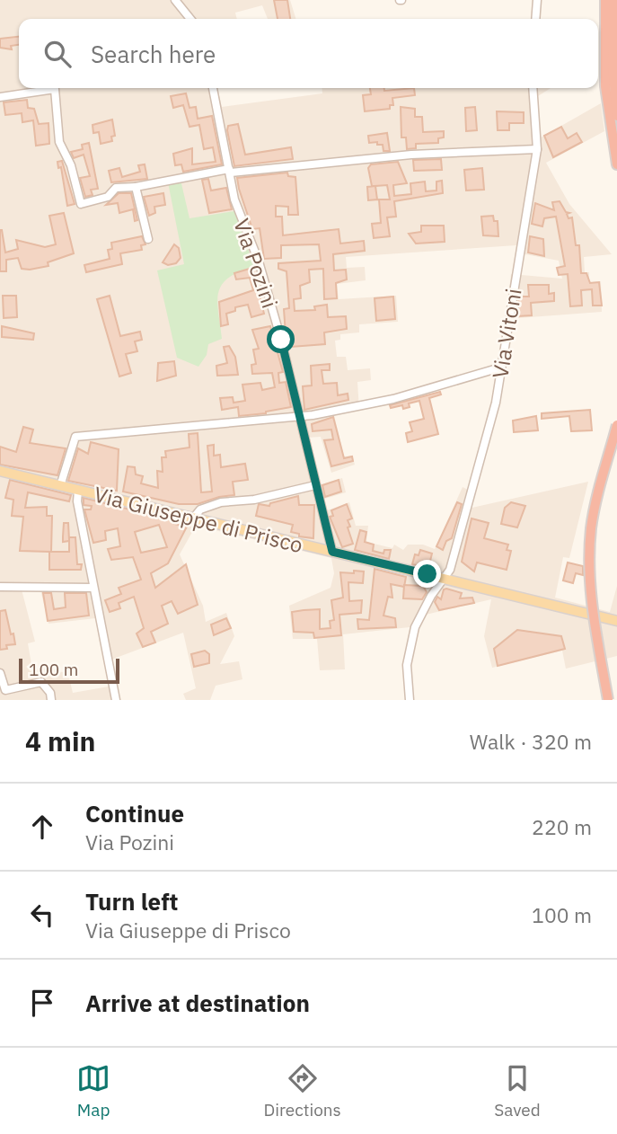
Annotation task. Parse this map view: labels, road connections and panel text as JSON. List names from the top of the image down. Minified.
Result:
{"streets":{"main road":["Via Giuseppe di Prisco"],"street":["Via Pozini","Via Vitoni"]},"crossings":[["Via Pozini","Via Giuseppe di Prisco"],["Via Vitoni","Via Giuseppe di Prisco"]],"scale_bar":"100 m","page":{"search":"Search here","scale":"100 m","heading":["4 min","Walk · 320 m"],"list":[["Continue","Via Pozini","220 m"],["Turn left","Via Giuseppe di Prisco","100 m"],"Arrive at destination"],"nav":["Map","Directions","Saved"]}}
